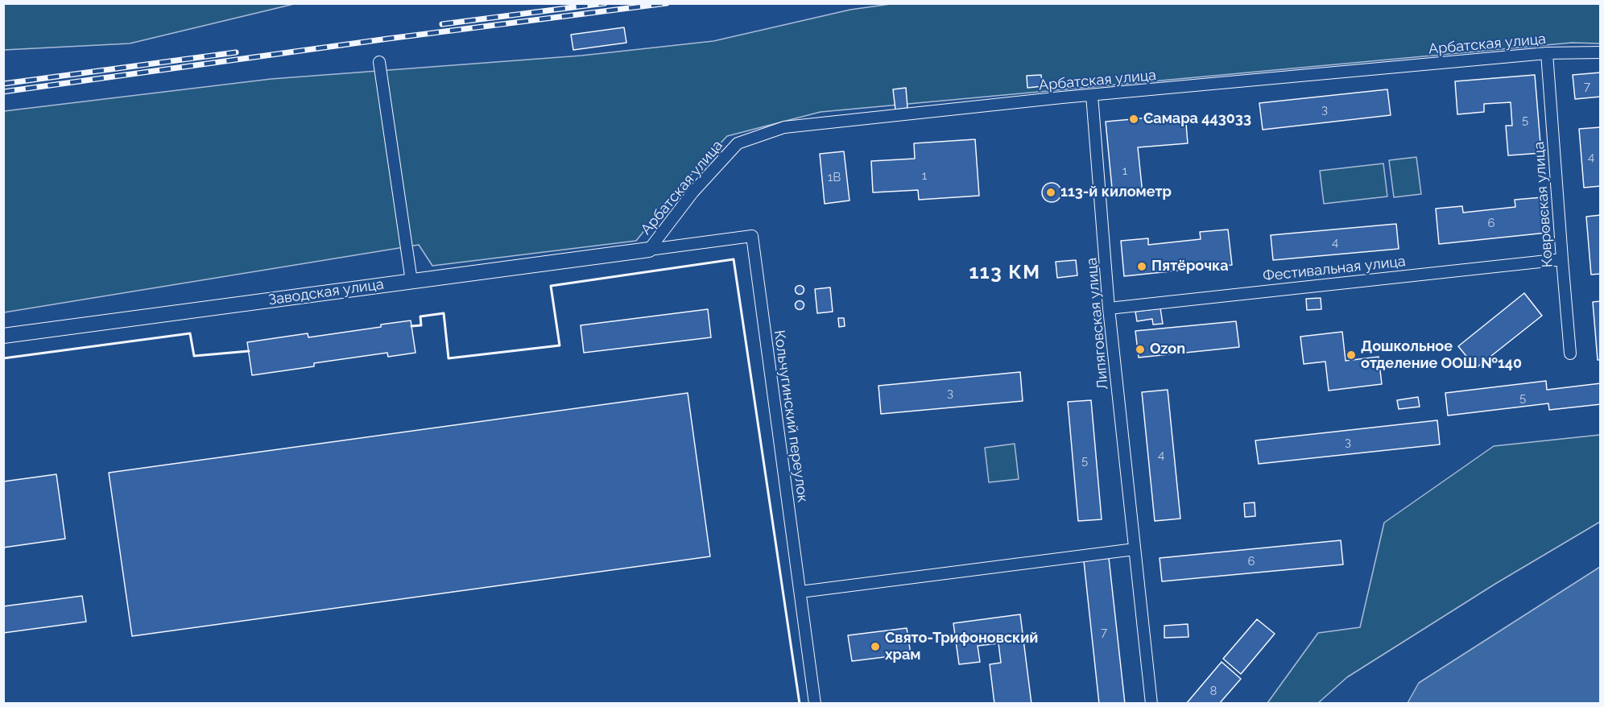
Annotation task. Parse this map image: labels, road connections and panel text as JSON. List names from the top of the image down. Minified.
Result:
{"streets":{"street":["Арбатская улица","Ковровская улица","Фестивальная улица","Заводская улица","Липяговская улица","Кольчугинский переулок"]},"crossings":[["Арбатская улица","Ковровская улица"],["Арбатская улица","Заводская улица"],["Арбатская улица","Липяговская улица"],["Арбатская улица","Кольчугинский переулок"],["Ковровская улица","Фестивальная улица"],["Фестивальная улица","Липяговская улица"],["Заводская улица","Кольчугинский переулок"]],"districts":["113 КМ"],"places":["Самара 443033","113-й километр","Пятёрочка","Ozon","Дошкольное отделение ООШ №140","Свято-Трифоновский храм"],"house_numbers":["7","3","5","4","1","1","1В","6","4","3","5","3","4","5","6","7","8"]}
